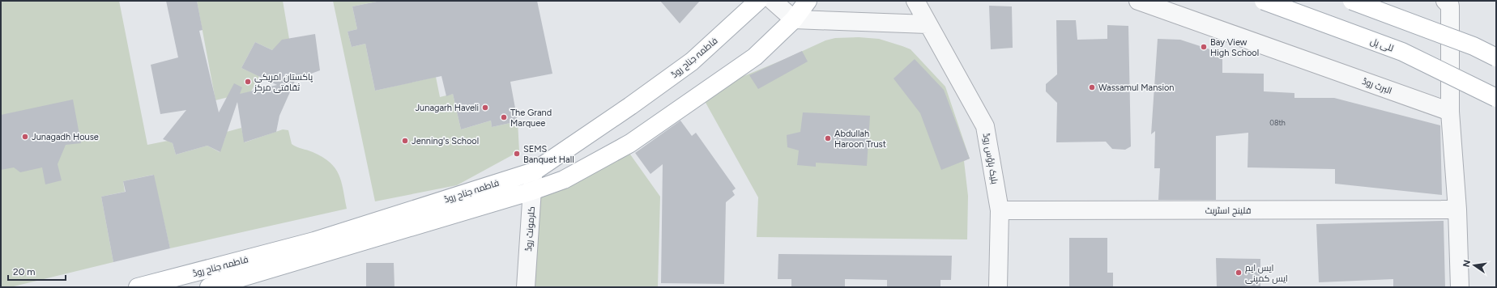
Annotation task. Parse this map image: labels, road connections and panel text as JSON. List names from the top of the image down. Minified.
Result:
{"streets":{"main road":["للی پل","فاطمہ جناح روڈ"],"street":["البرٹ روڈ","بلیک ہاؤس روڈ","فلینچ اسٹریٹ","کلرمونٹ روڈ"]},"crossings":[["فاطمہ جناح روڈ","کلرمونٹ روڈ"],["بلیک ہاؤس روڈ","فلینچ اسٹریٹ"]],"places":["Bay View High School","پاکستان امریکی ثقافتی مرکز","Wassamul Mansion","Junagarh Haveli","The Grand Marquee","Junagadh House","Abdullah Haroon Trust","Jenning's School","SEMS Banquet Hall","ایس ایم ایس کمپنی"],"house_numbers":["08th"],"scale_bar":"20 m","north":"left"}
